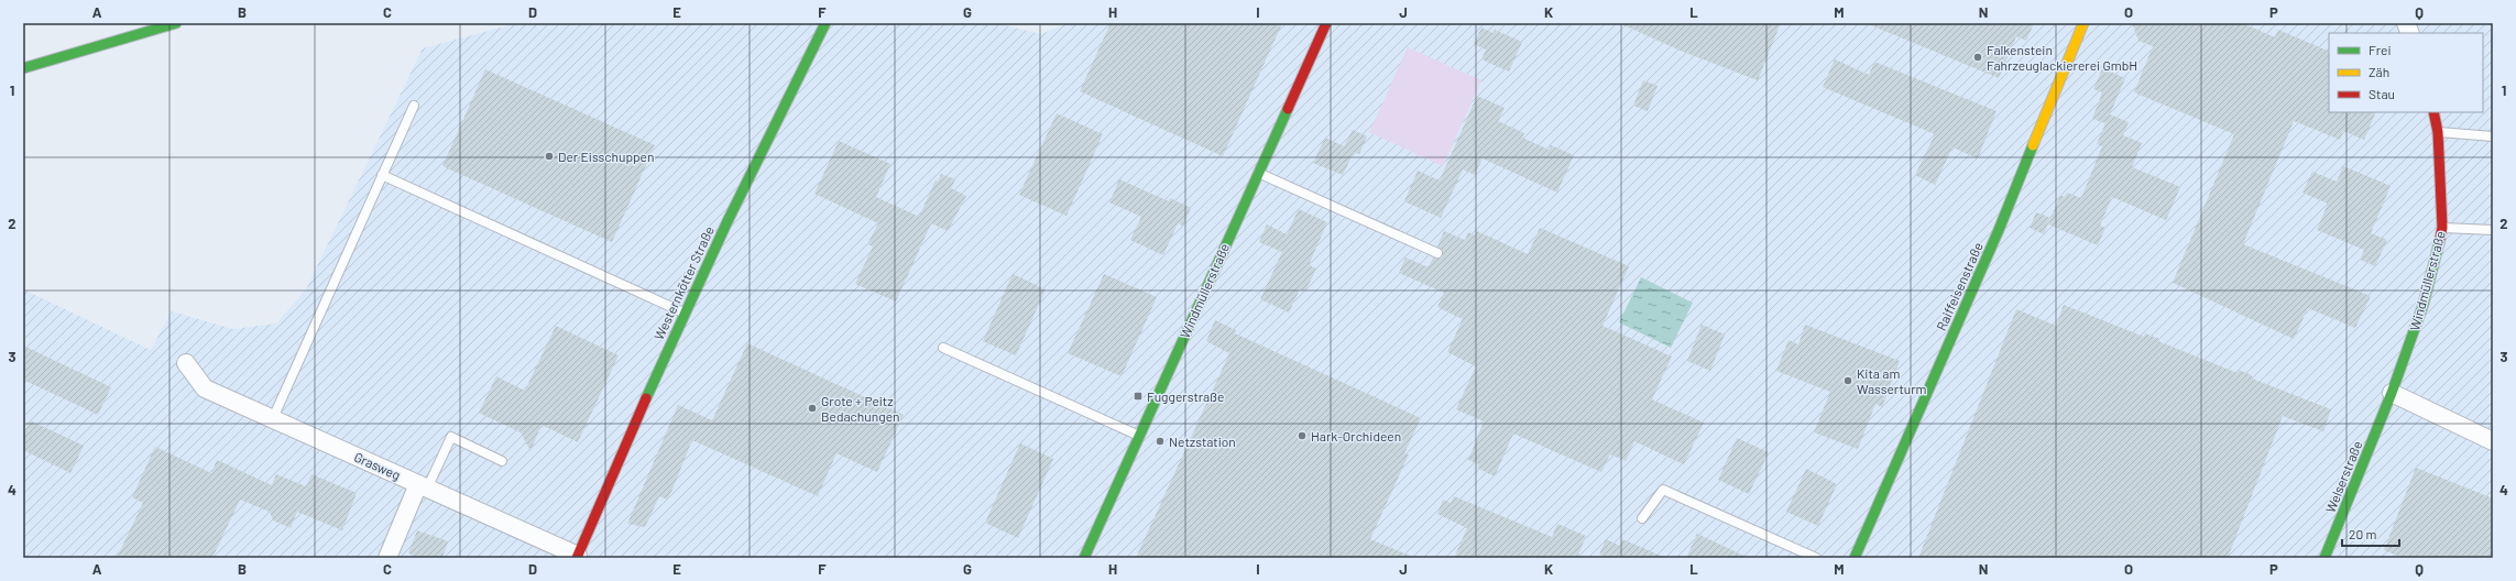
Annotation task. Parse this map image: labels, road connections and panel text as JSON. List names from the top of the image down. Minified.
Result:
{"streets":{"street":["Windmüllerstraße","Westernkötter Straße","Raiffeisenstraße","Grasweg","Welserstraße"]},"crossings":[["Windmüllerstraße","Welserstraße"],["Westernkötter Straße","Grasweg"]],"places":{"other":["Falkenstein Fahrzeuglackiererei GmbH","Der Eisschuppen","Kita am Wasserturm","Grote + Peitz Bedachungen","Hark-Orchideen","Netzstation"],"transit":["Fuggerstraße"]},"legend":["Frei","Zäh","Stau"],"scale_bar":"20 m","grid":{"columns":["A","B","C","D","E","F","G","H","I","J","K","L","M","N","O","P","Q"],"rows":["1","2","3","4"]}}
